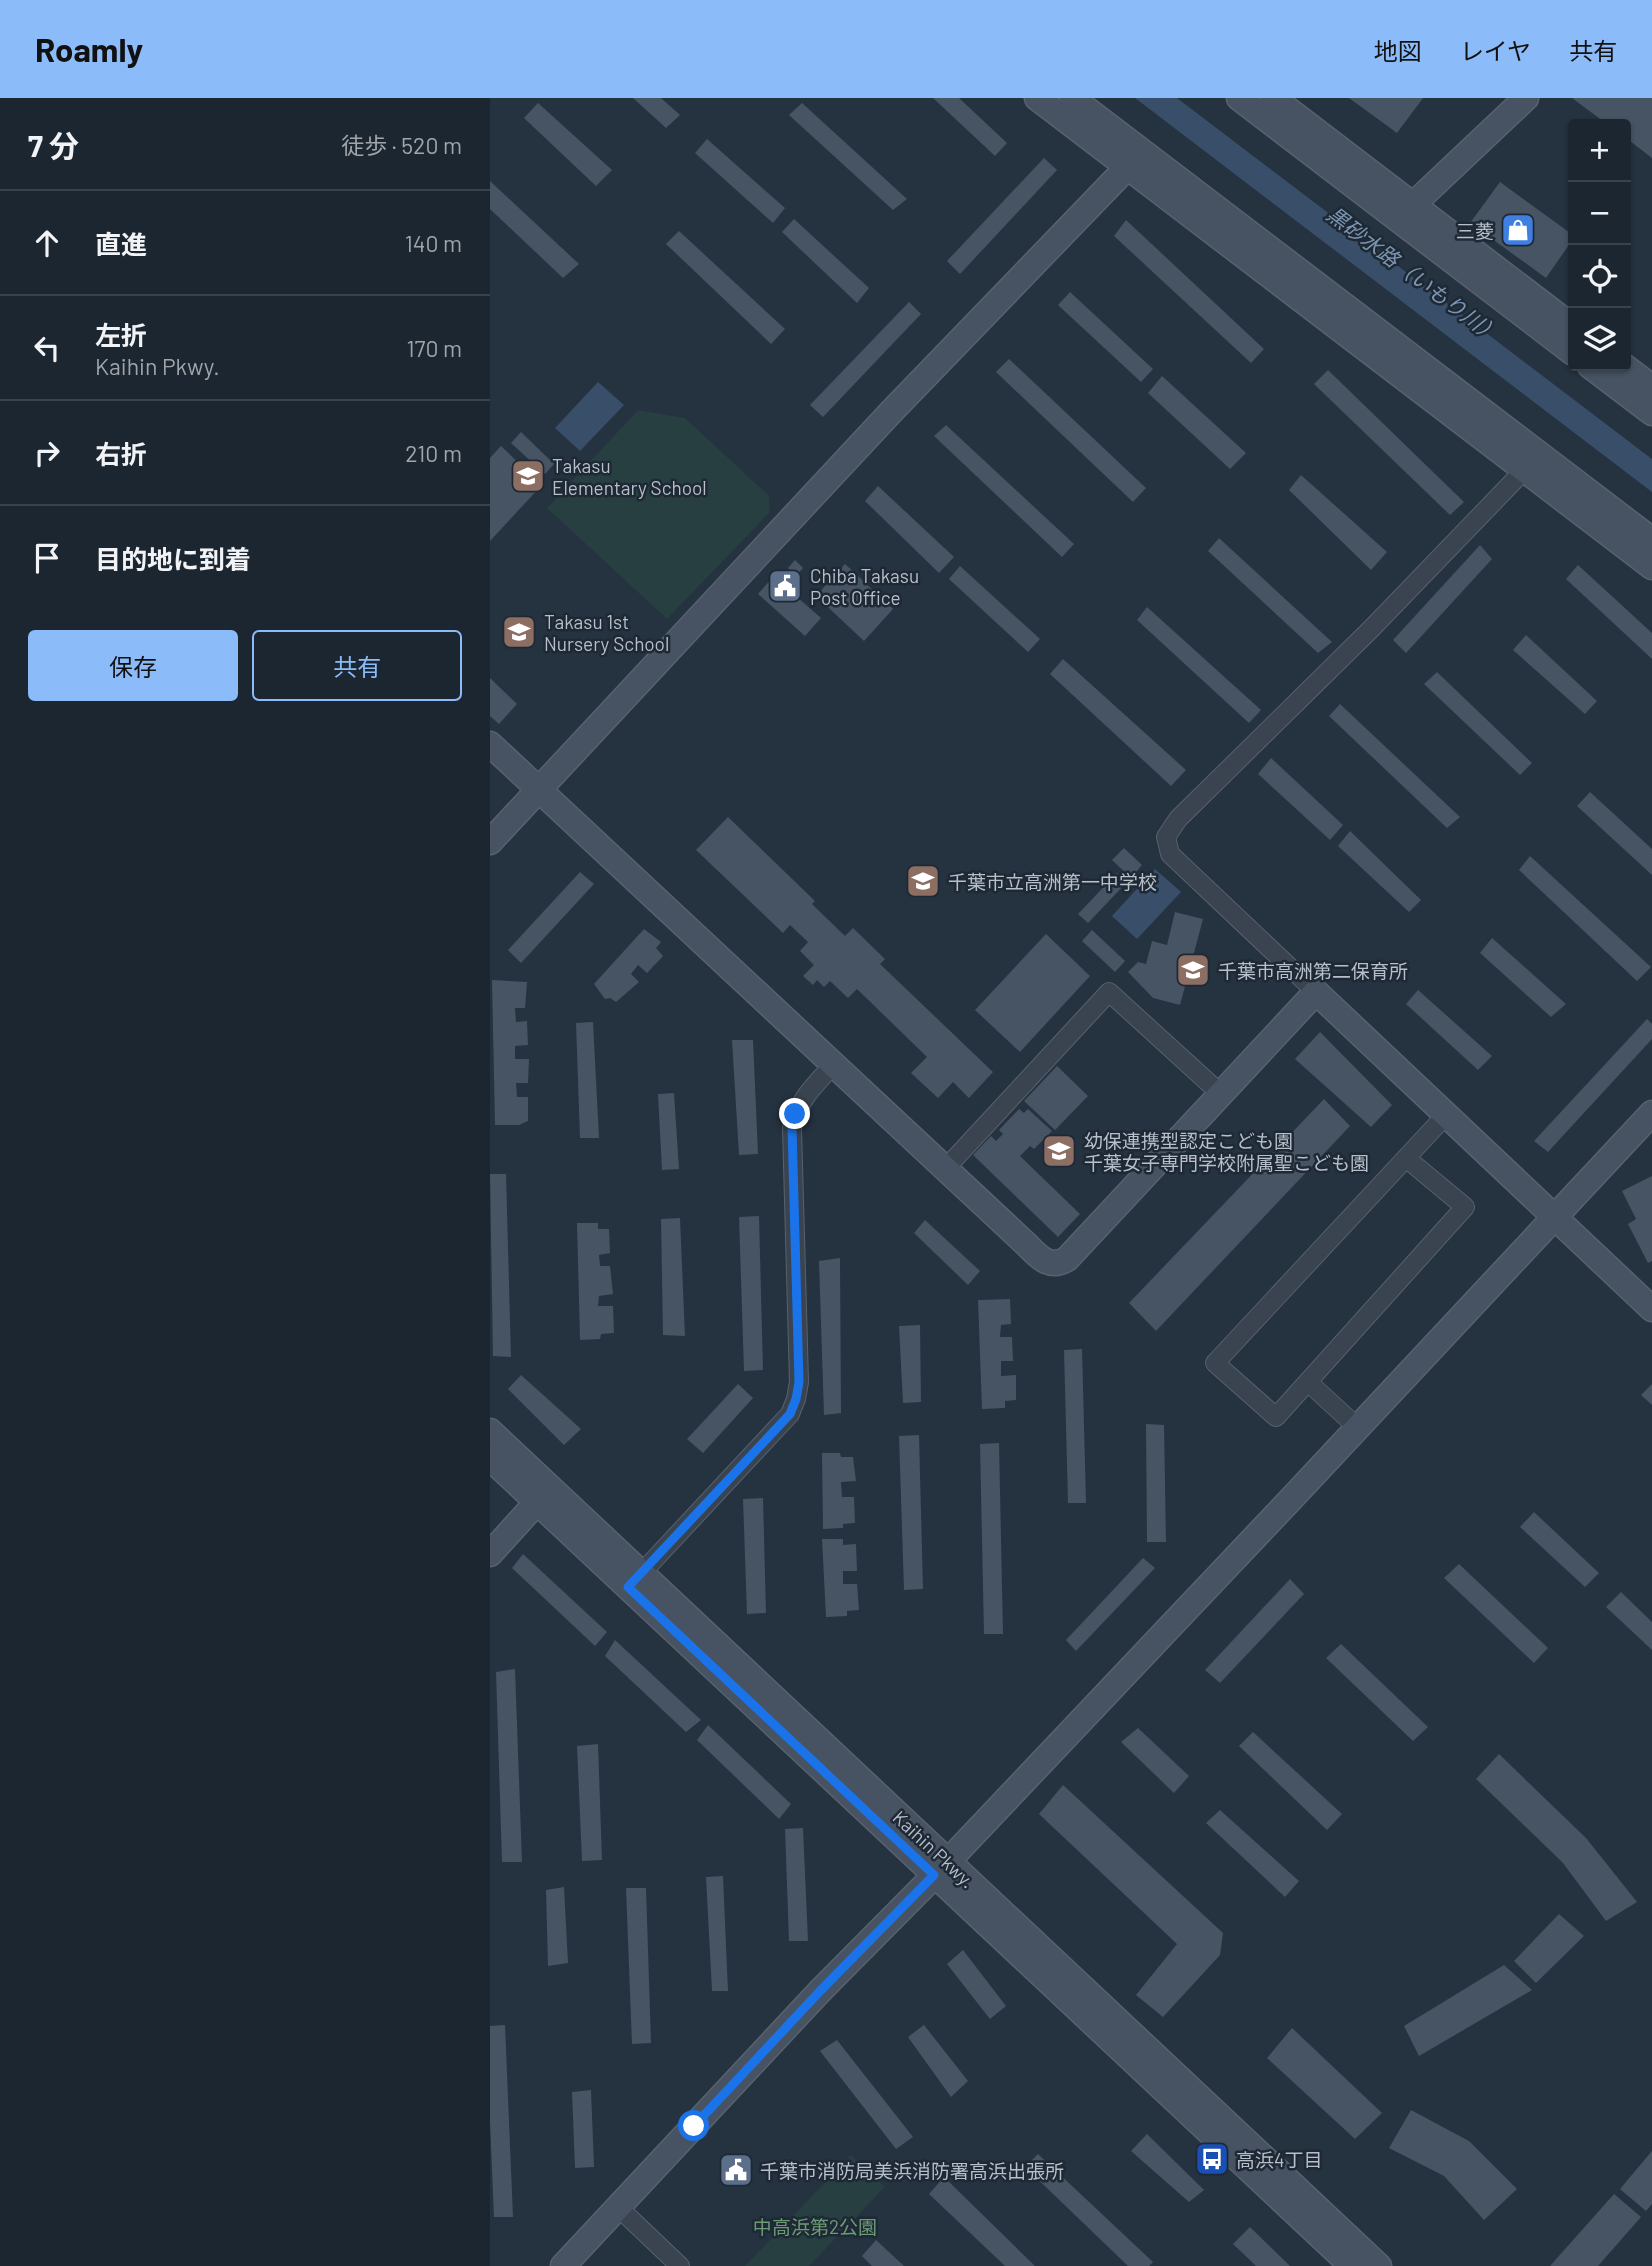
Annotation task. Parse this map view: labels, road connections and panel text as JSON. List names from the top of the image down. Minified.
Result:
{"streets":{"street":["Kaihin Pkwy."]},"water":["黒砂水路（いもり川）"],"parks":["中高浜第2公園"],"places":{"shop":["三菱"],"school or university":["Takasu Elementary School","Takasu 1st Nursery School","千葉市立高洲第一中学校","千葉市高洲第二保育所","幼保連携型認定こども園 千葉女子専門学校附属聖こども園"],"public building":["Chiba Takasu Post Office","千葉市消防局美浜消防署高浜出張所"],"bus stop":["高浜4丁目"]},"page":{"header":"Roamly","nav":["地図","レイヤ","共有"],"heading":["7 分","徒歩 · 520 m"],"map_buttons":["+","−"],"list":[["直進","140 m"],["左折","Kaihin Pkwy.","170 m"],["右折","210 m"],"目的地に到着"],"buttons":["保存","共有"]}}
